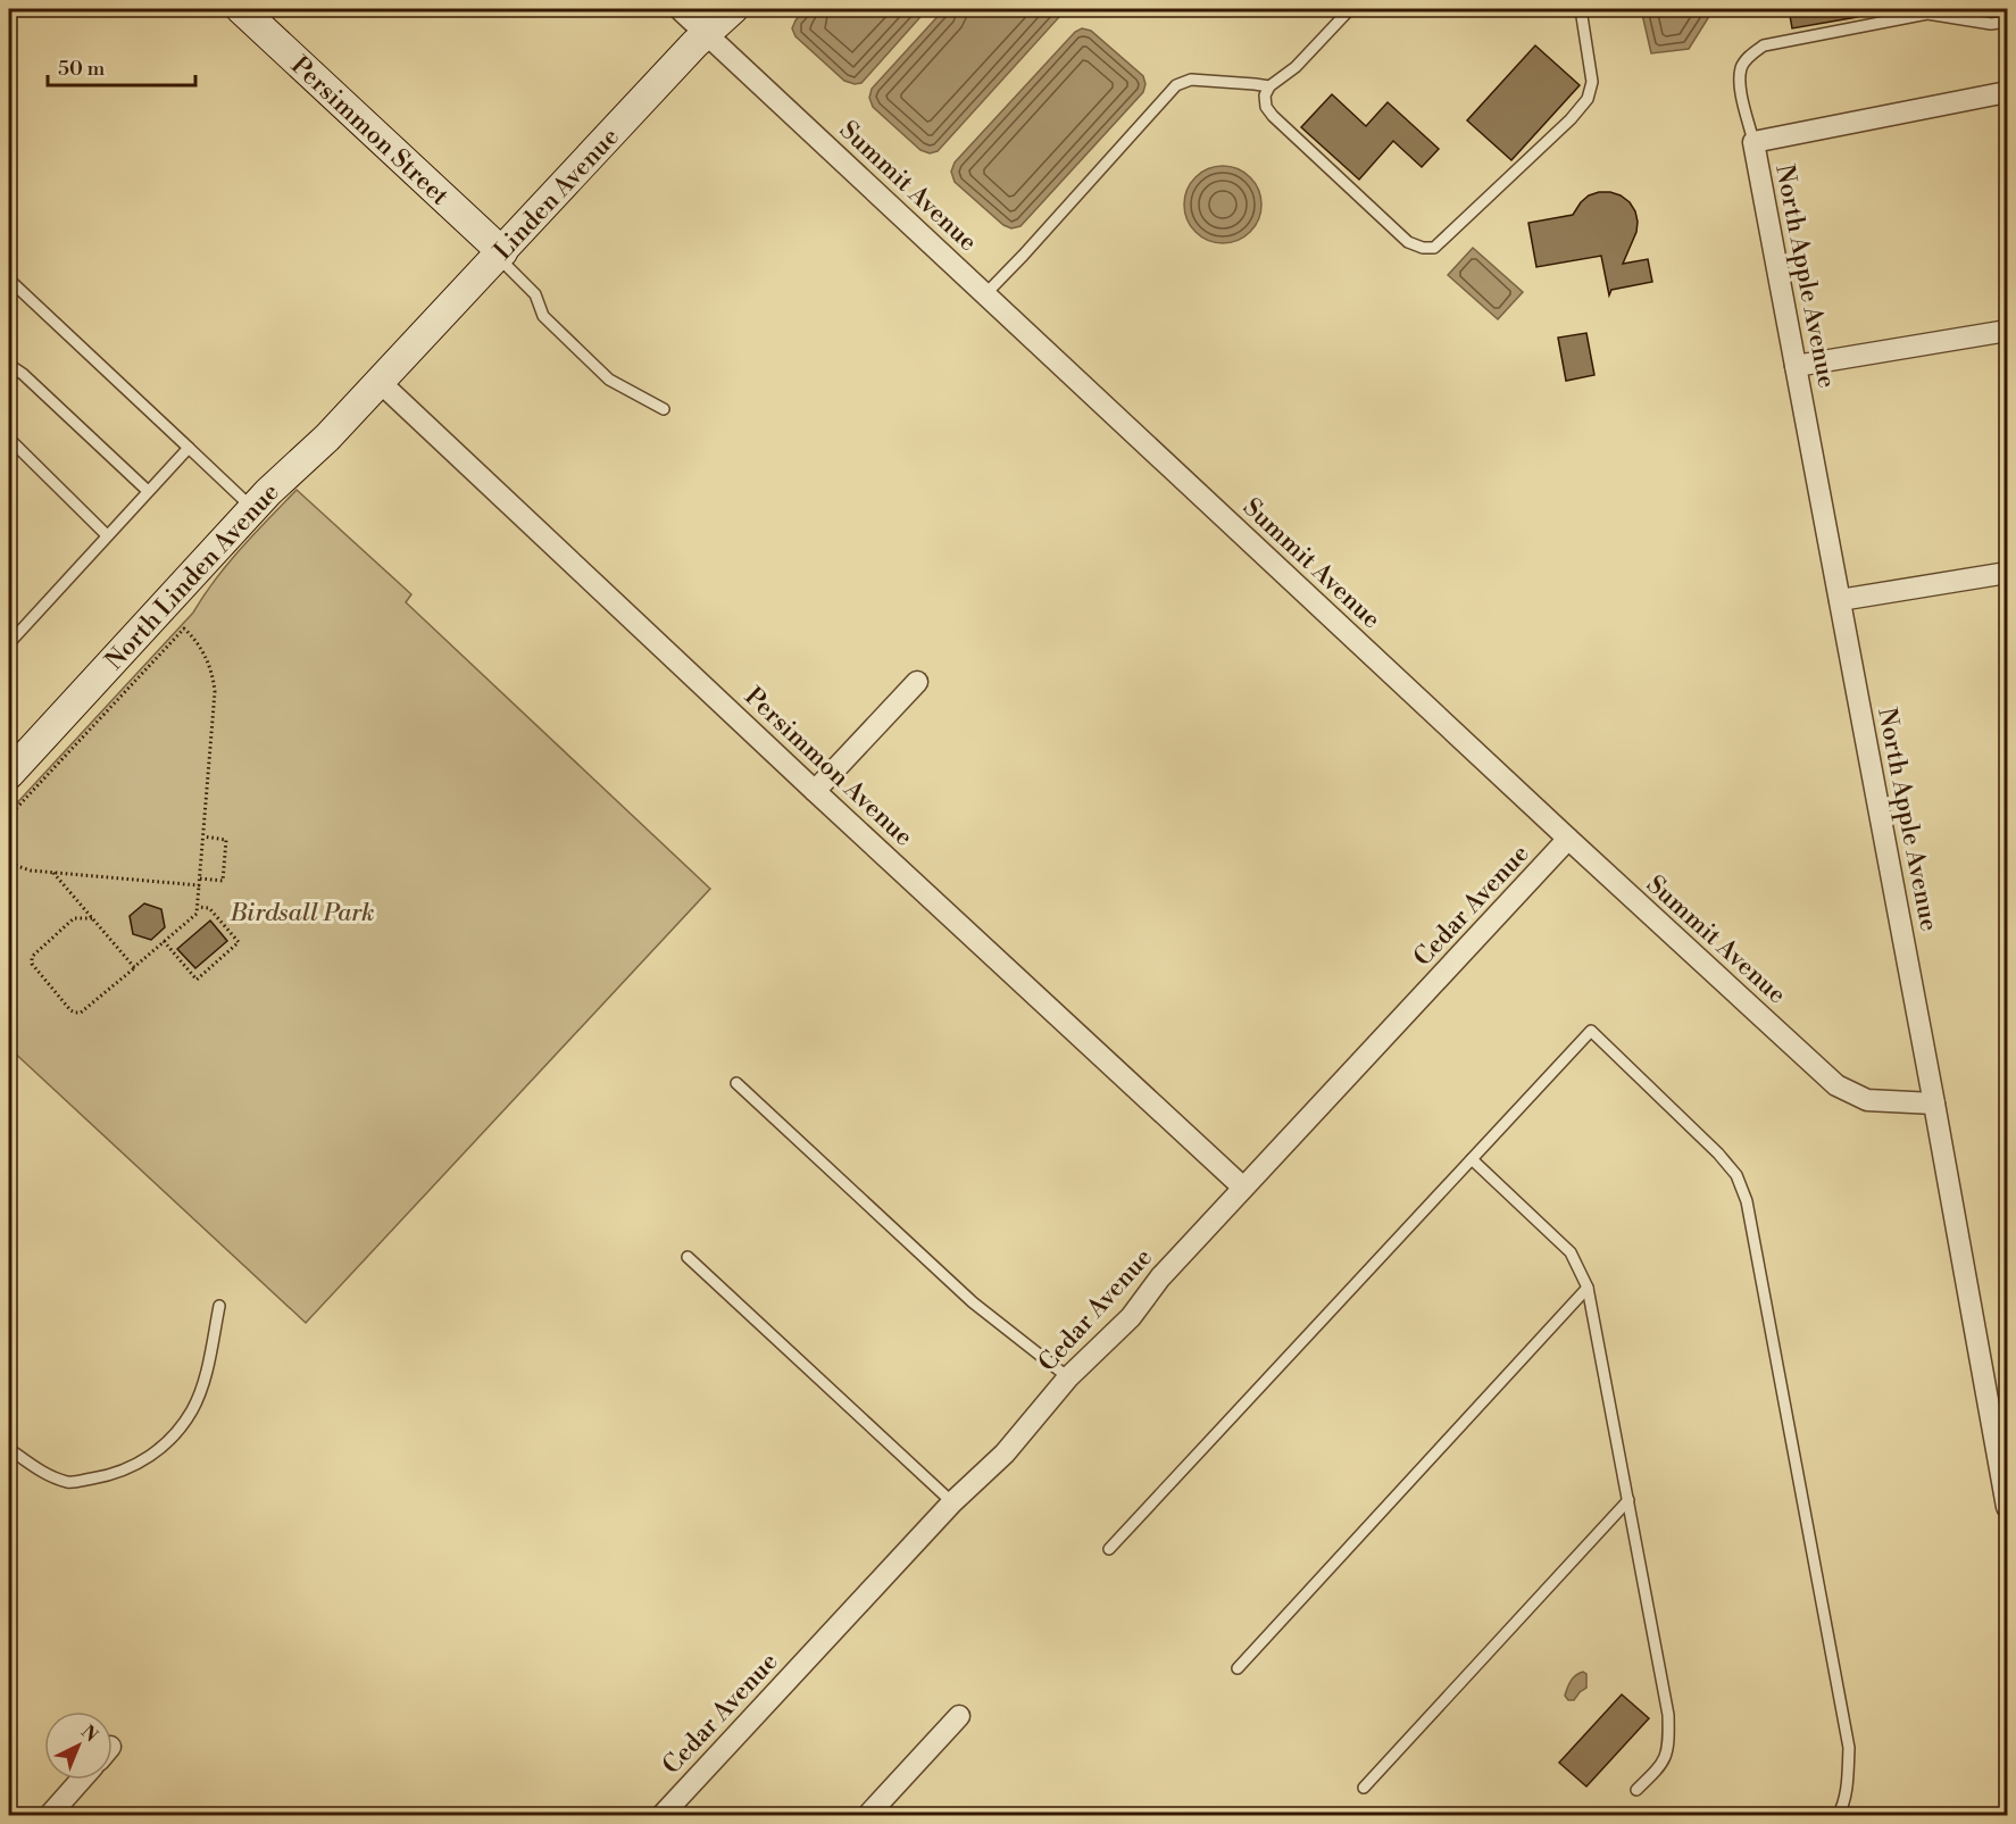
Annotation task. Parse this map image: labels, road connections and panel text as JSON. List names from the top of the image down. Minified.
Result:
{"streets":{"street":["Persimmon Street","Summit Avenue","Linden Avenue","North Apple Avenue","North Linden Avenue","Persimmon Avenue","Cedar Avenue"]},"crossings":[["Persimmon Street","Linden Avenue"],["Summit Avenue","Linden Avenue"],["Summit Avenue","North Apple Avenue"],["Summit Avenue","Cedar Avenue"],["Linden Avenue","North Linden Avenue"],["Linden Avenue","Persimmon Avenue"],["North Linden Avenue","Persimmon Avenue"],["Persimmon Avenue","Cedar Avenue"]],"parks":["Birdsall Park"],"scale_bar":"50 m","north":"top right"}
